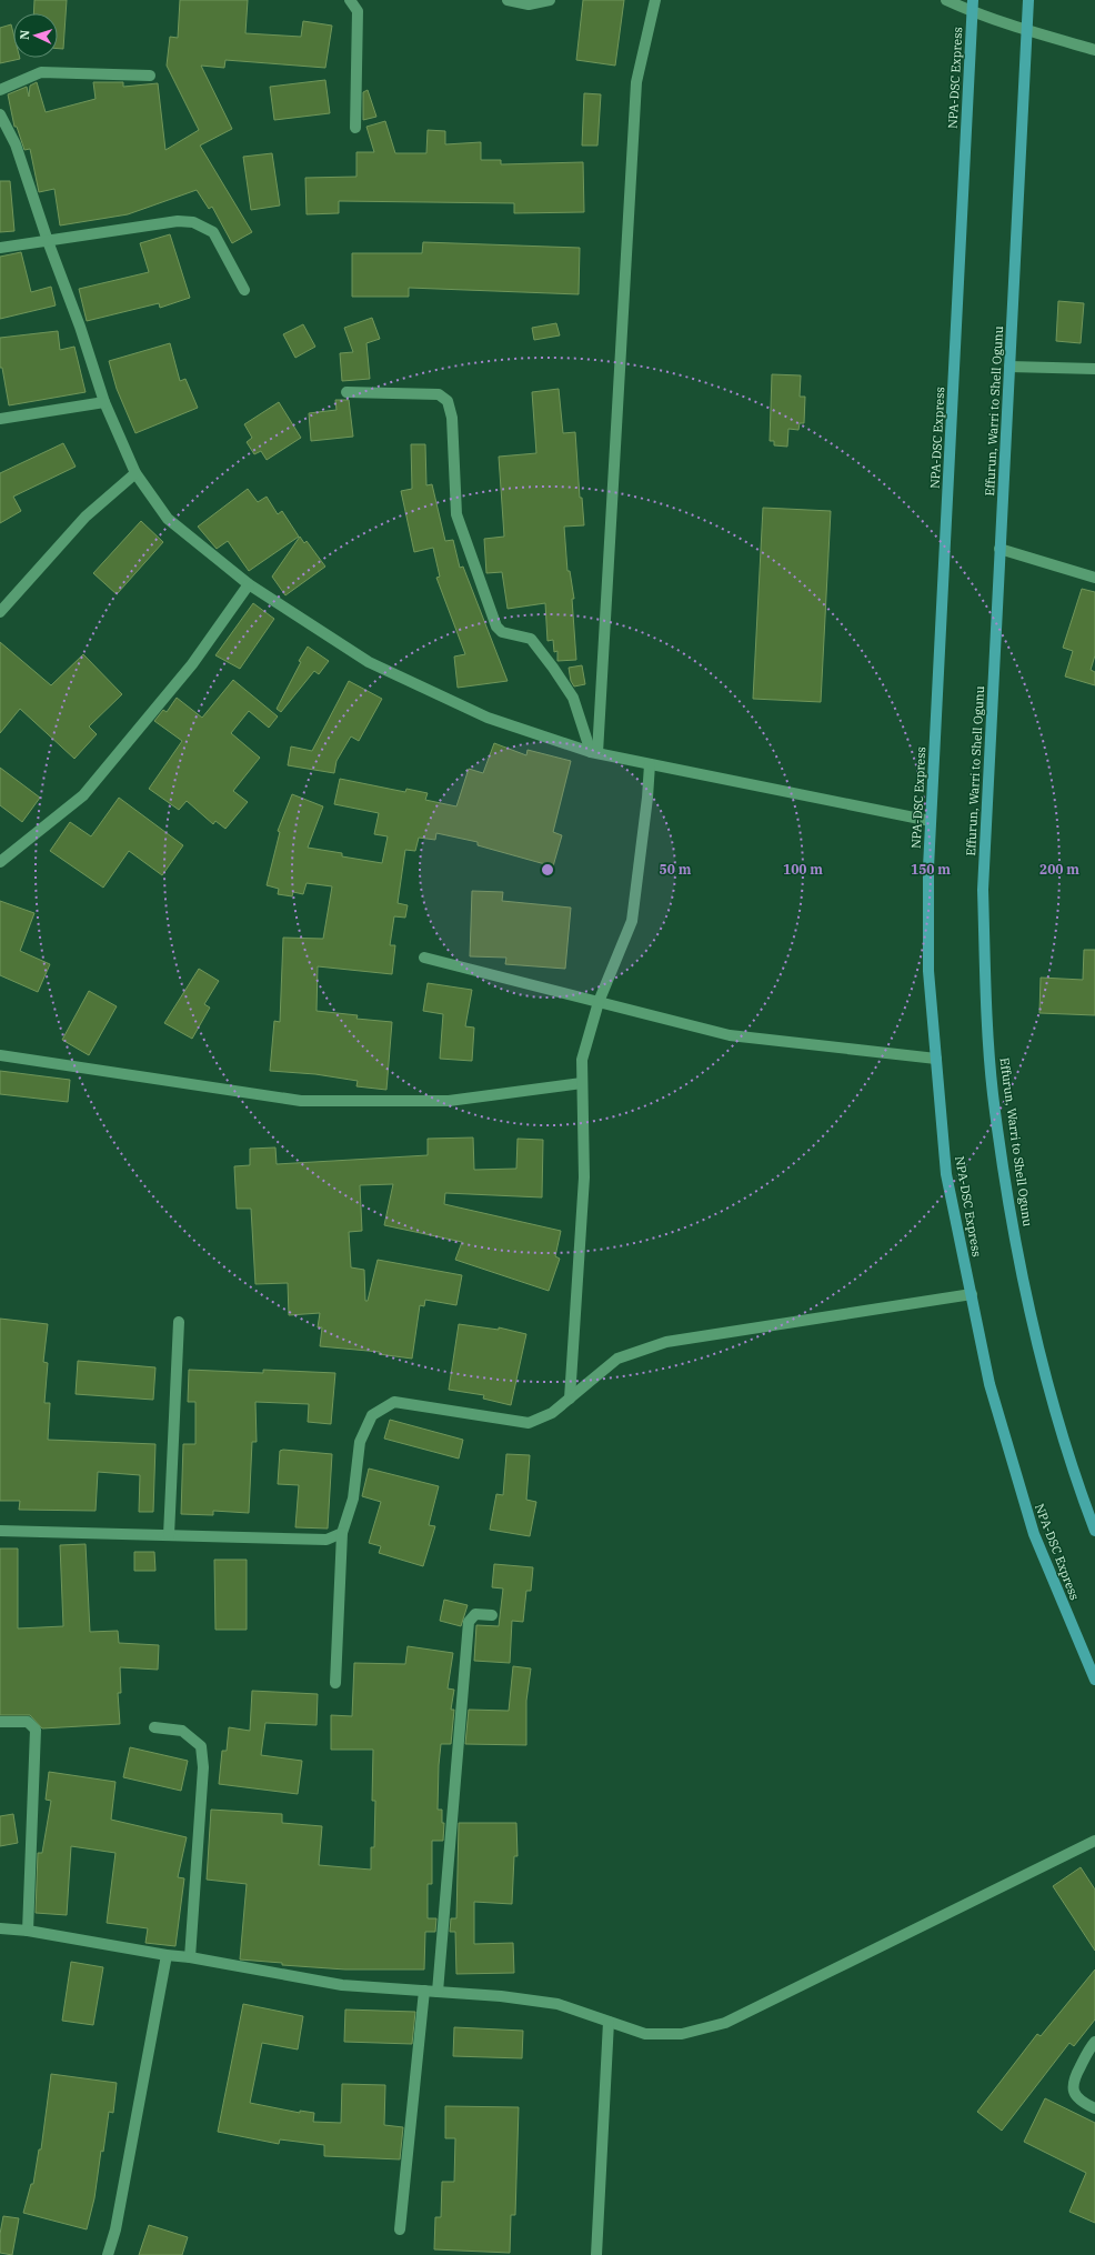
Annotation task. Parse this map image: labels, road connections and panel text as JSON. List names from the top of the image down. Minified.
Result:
{"streets":{"main road":["NPA-DSC Express","Effurun, Warri to Shell Ogunu"]},"north":"left","rings":["50 m","100 m","150 m","200 m"]}
